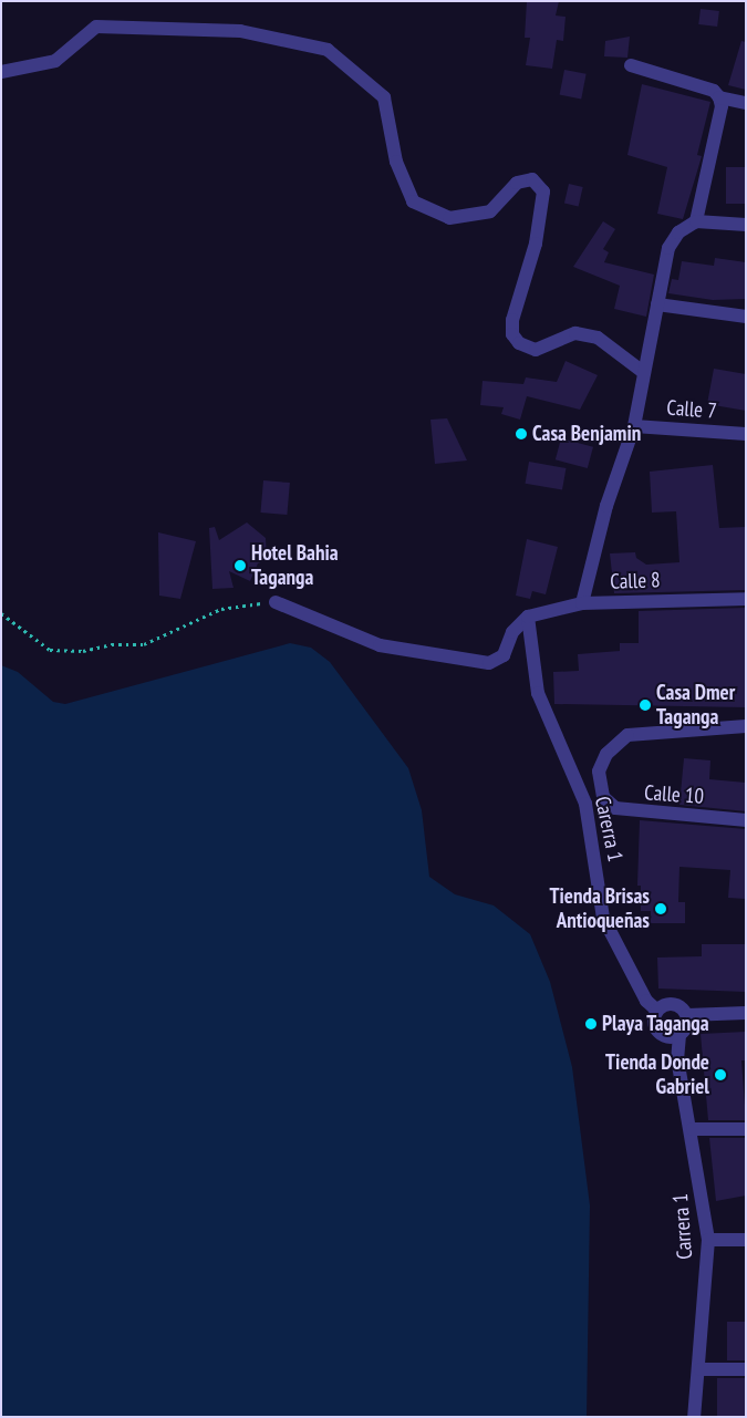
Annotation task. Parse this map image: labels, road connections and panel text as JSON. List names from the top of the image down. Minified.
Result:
{"streets":{"street":["Calle 7","Calle 8","Calle 10","Carerra 1","Carrera 1"]},"crossings":[["Calle 8","Carerra 1"],["Carerra 1","Carrera 1"]],"places":["Casa Benjamin","Hotel Bahia Taganga","Casa Dmer Taganga","Tienda Brisas Antioqueñas","Playa Taganga","Tienda Donde Gabriel"]}
